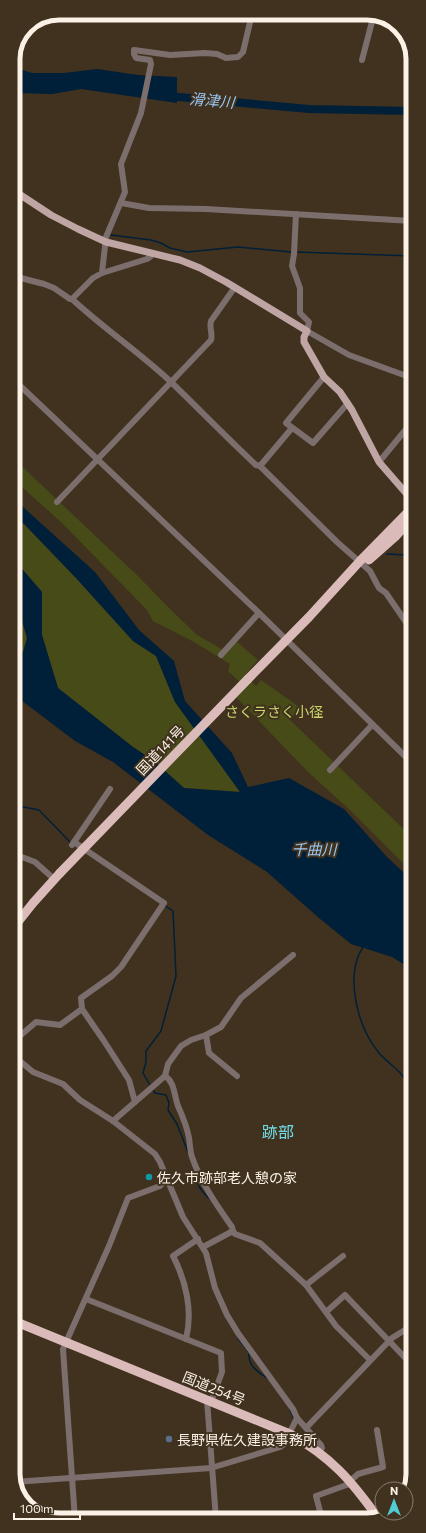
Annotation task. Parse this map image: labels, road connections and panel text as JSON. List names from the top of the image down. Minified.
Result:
{"streets":{"highway":["国道141号","国道254号"]},"districts":["跡部"],"water":["滑津川","千曲川"],"parks":["さくラさく小径"],"places":["佐久市跡部老人憩の家","長野県佐久建設事務所"],"scale_bar":"100 m","north":"top"}
